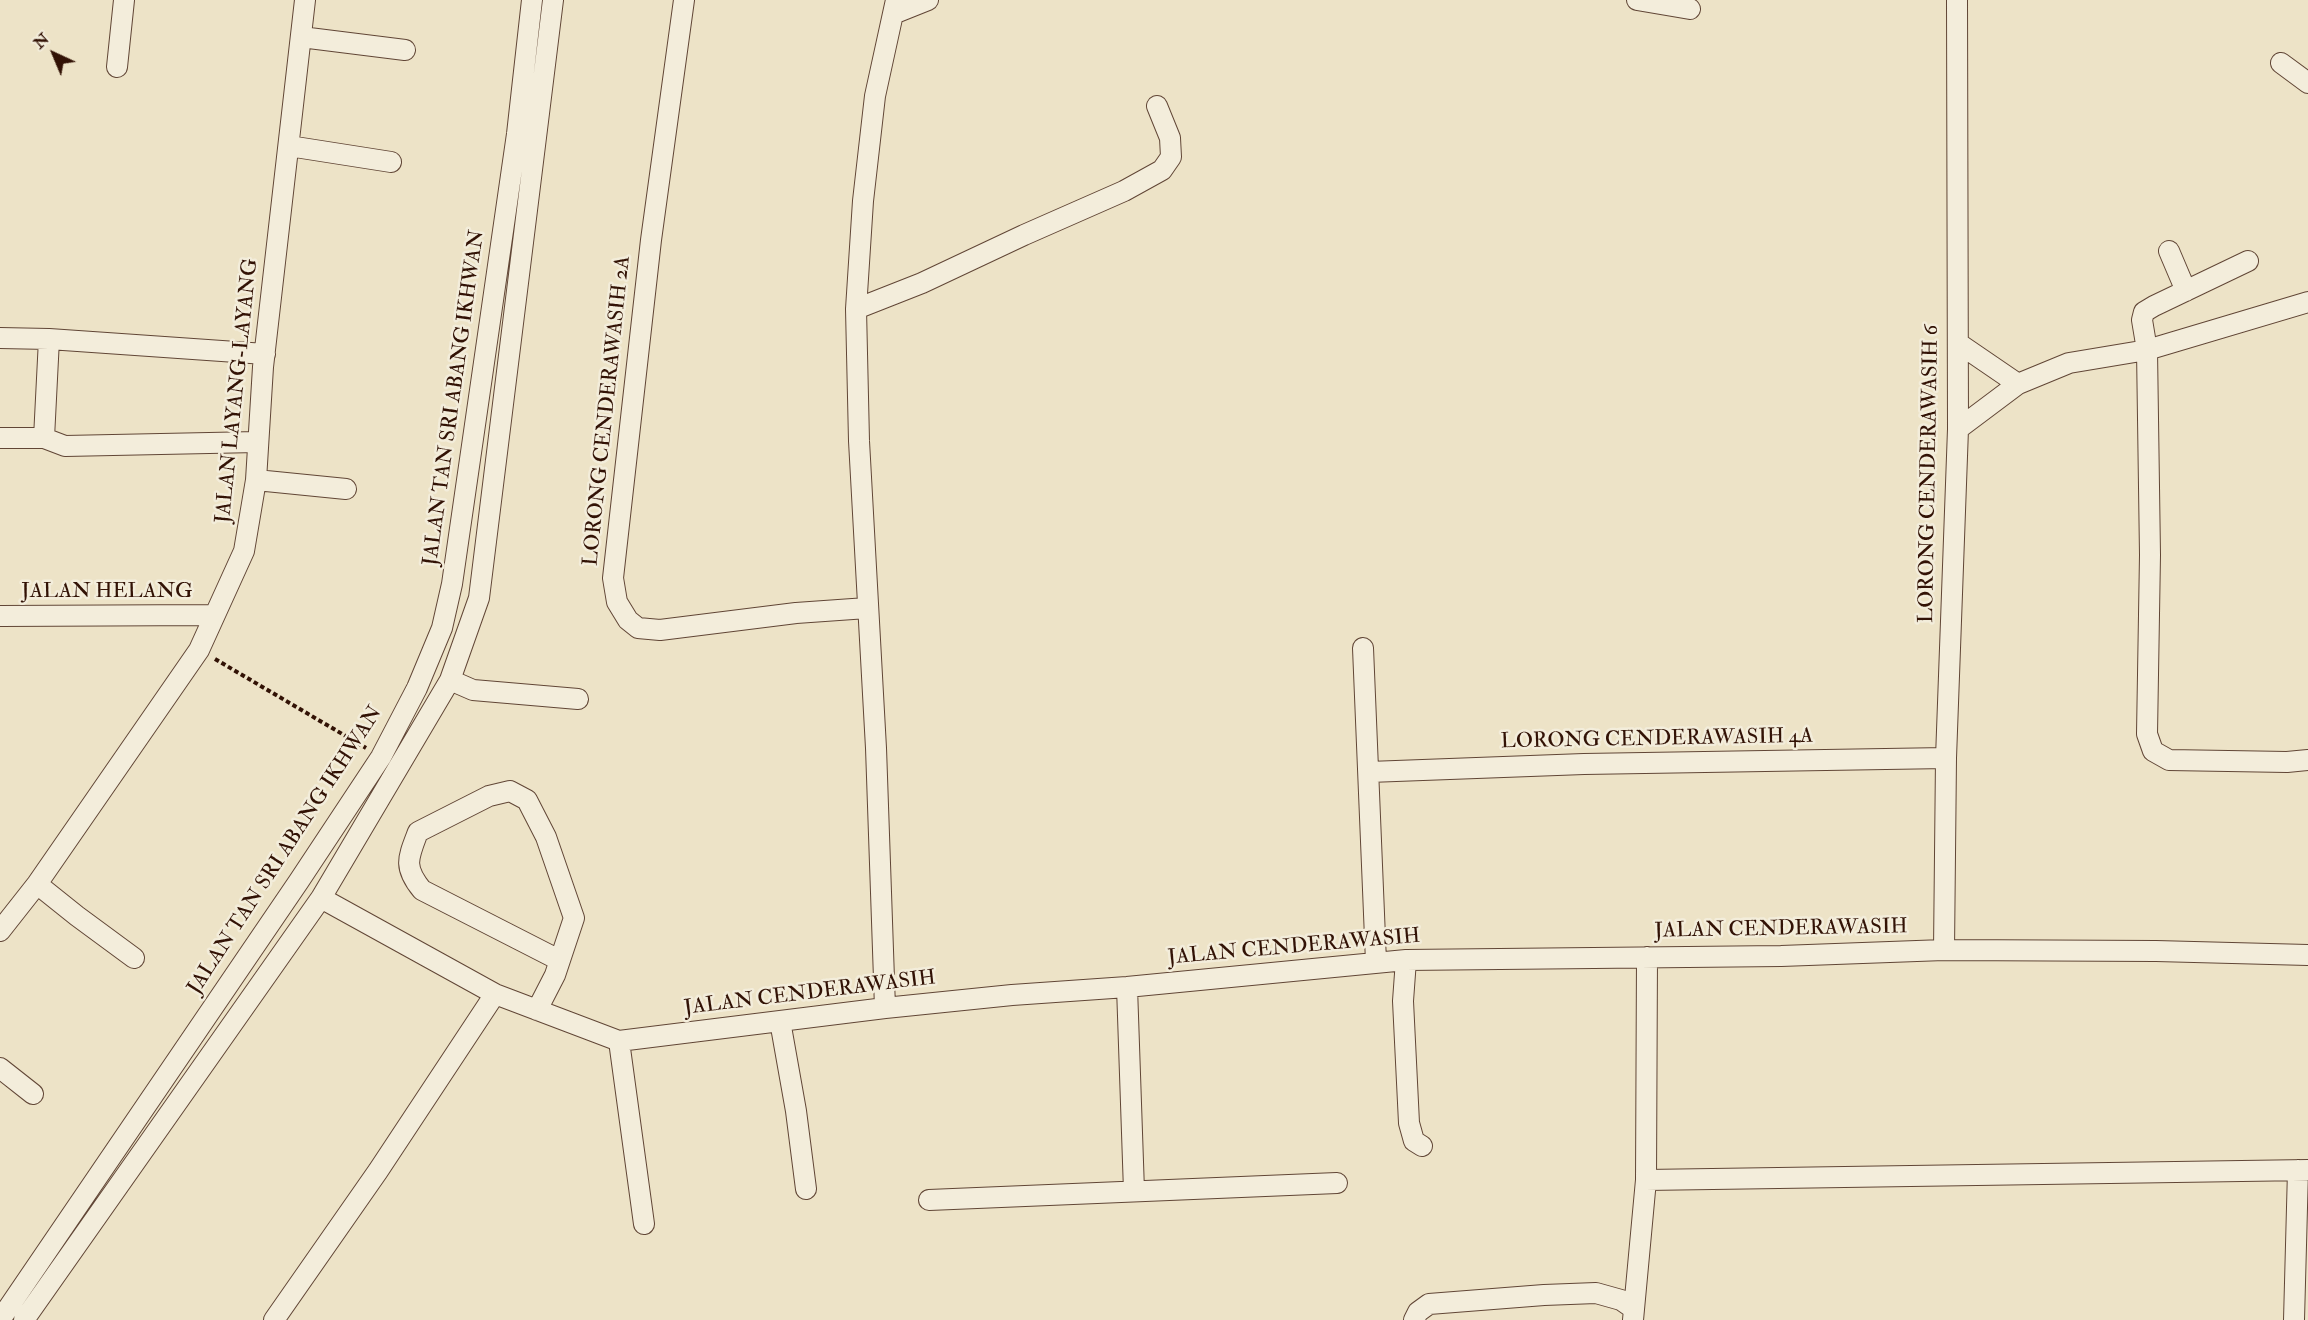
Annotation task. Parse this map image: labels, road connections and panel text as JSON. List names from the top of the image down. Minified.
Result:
{"streets":{"street":["JALAN LAYANG-LAYANG","JALAN TAN SRI ABANG IKHWAN","LORONG CENDERAWASIH 2A","LORONG CENDERAWASIH 6","JALAN HELANG","LORONG CENDERAWASIH 4A","JALAN CENDERAWASIH"]},"crossings":[["JALAN LAYANG-LAYANG","JALAN HELANG"],["LORONG CENDERAWASIH 6","LORONG CENDERAWASIH 4A"],["LORONG CENDERAWASIH 6","JALAN CENDERAWASIH"]],"north":"top left"}
